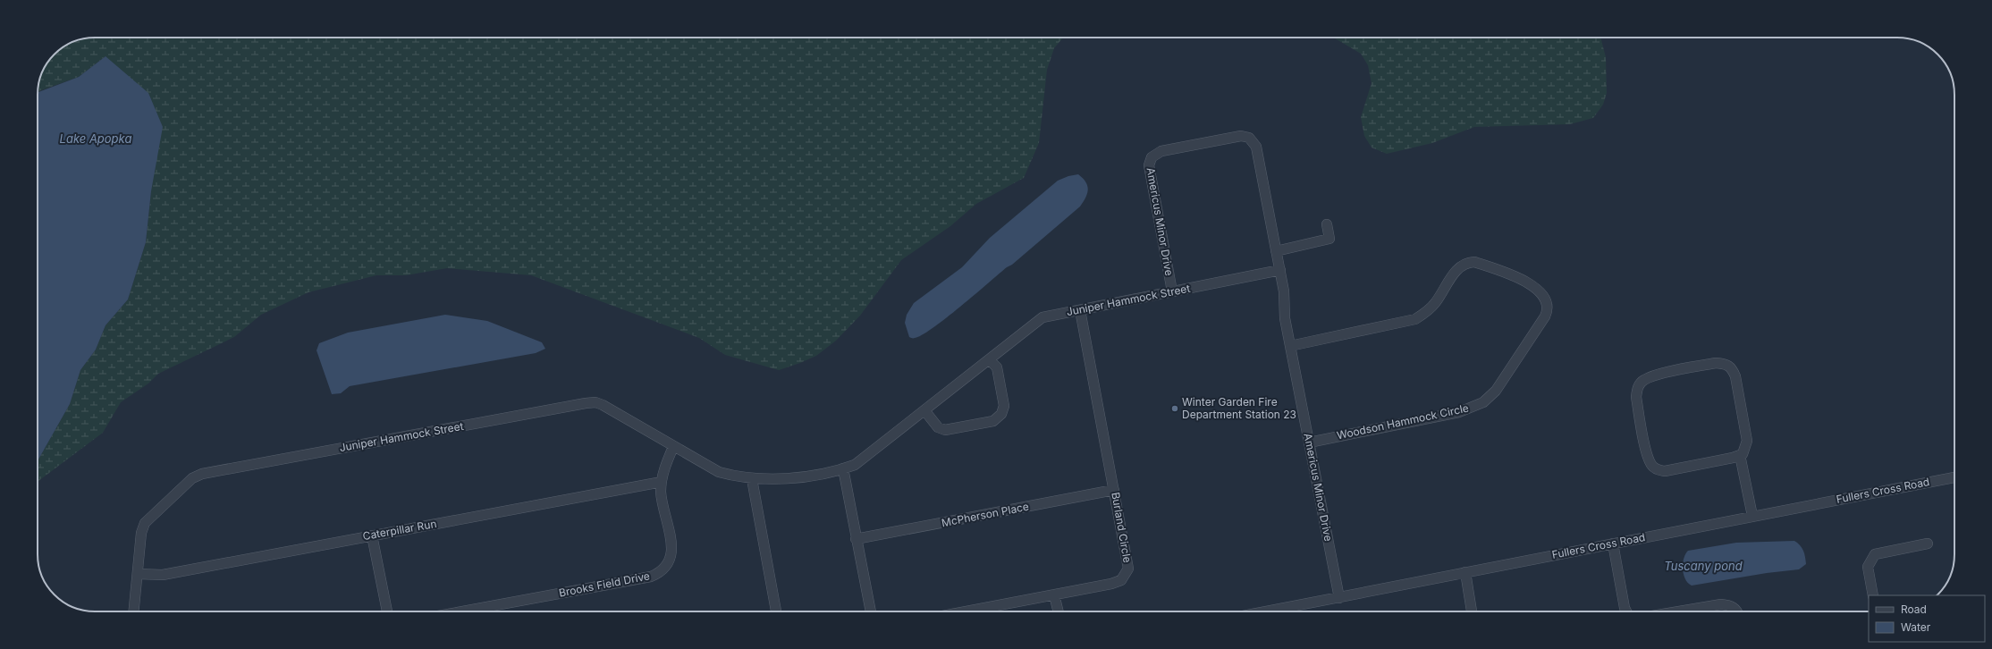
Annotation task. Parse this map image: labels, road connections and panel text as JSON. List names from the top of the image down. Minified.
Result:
{"streets":{"street":["Americus Minor Drive","Juniper Hammock Street","Woodson Hammock Circle","Fullers Cross Road","McPherson Place","Burland Circle","Caterpillar Run","Brooks Field Drive"]},"crossings":[["Americus Minor Drive","Juniper Hammock Street"],["Americus Minor Drive","Woodson Hammock Circle"],["Americus Minor Drive","Fullers Cross Road"],["Juniper Hammock Street","Burland Circle"],["Juniper Hammock Street","Caterpillar Run"],["Juniper Hammock Street","Brooks Field Drive"],["McPherson Place","Burland Circle"],["Caterpillar Run","Brooks Field Drive"]],"water":["Lake Apopka","Tuscany pond"],"places":["Winter Garden Fire Department Station 23"],"legend":["Road","Water"]}
